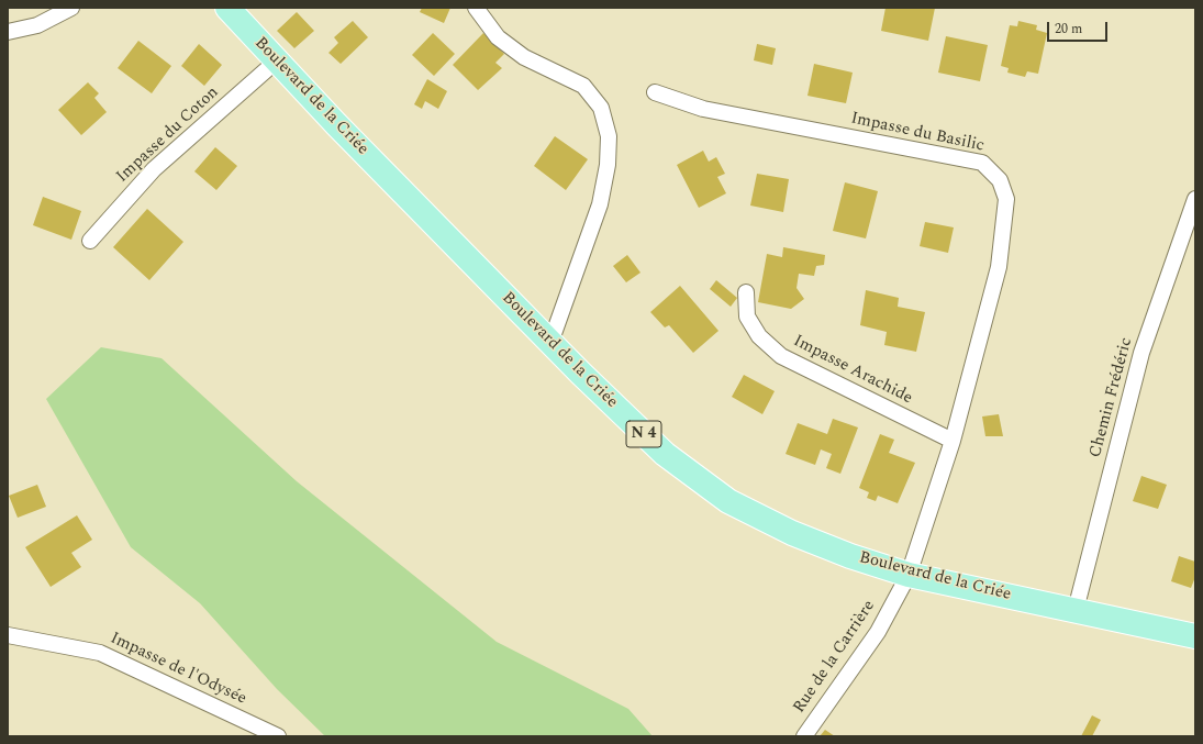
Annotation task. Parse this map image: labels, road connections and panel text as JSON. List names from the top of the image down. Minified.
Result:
{"streets":{"main road":["Boulevard de la Criée","N 4"],"street":["Impasse du Basilic","Impasse du Coton","Impasse Arachide","Chemin Frédéric","Rue de la Carrière","Impasse de l'Odysée"]},"crossings":[["Boulevard de la Criée","Impasse du Basilic"],["Boulevard de la Criée","Impasse du Coton"],["Boulevard de la Criée","Chemin Frédéric"],["Boulevard de la Criée","Rue de la Carrière"],["Impasse du Basilic","Impasse Arachide"],["Impasse du Basilic","Rue de la Carrière"]],"scale_bar":"20 m"}
